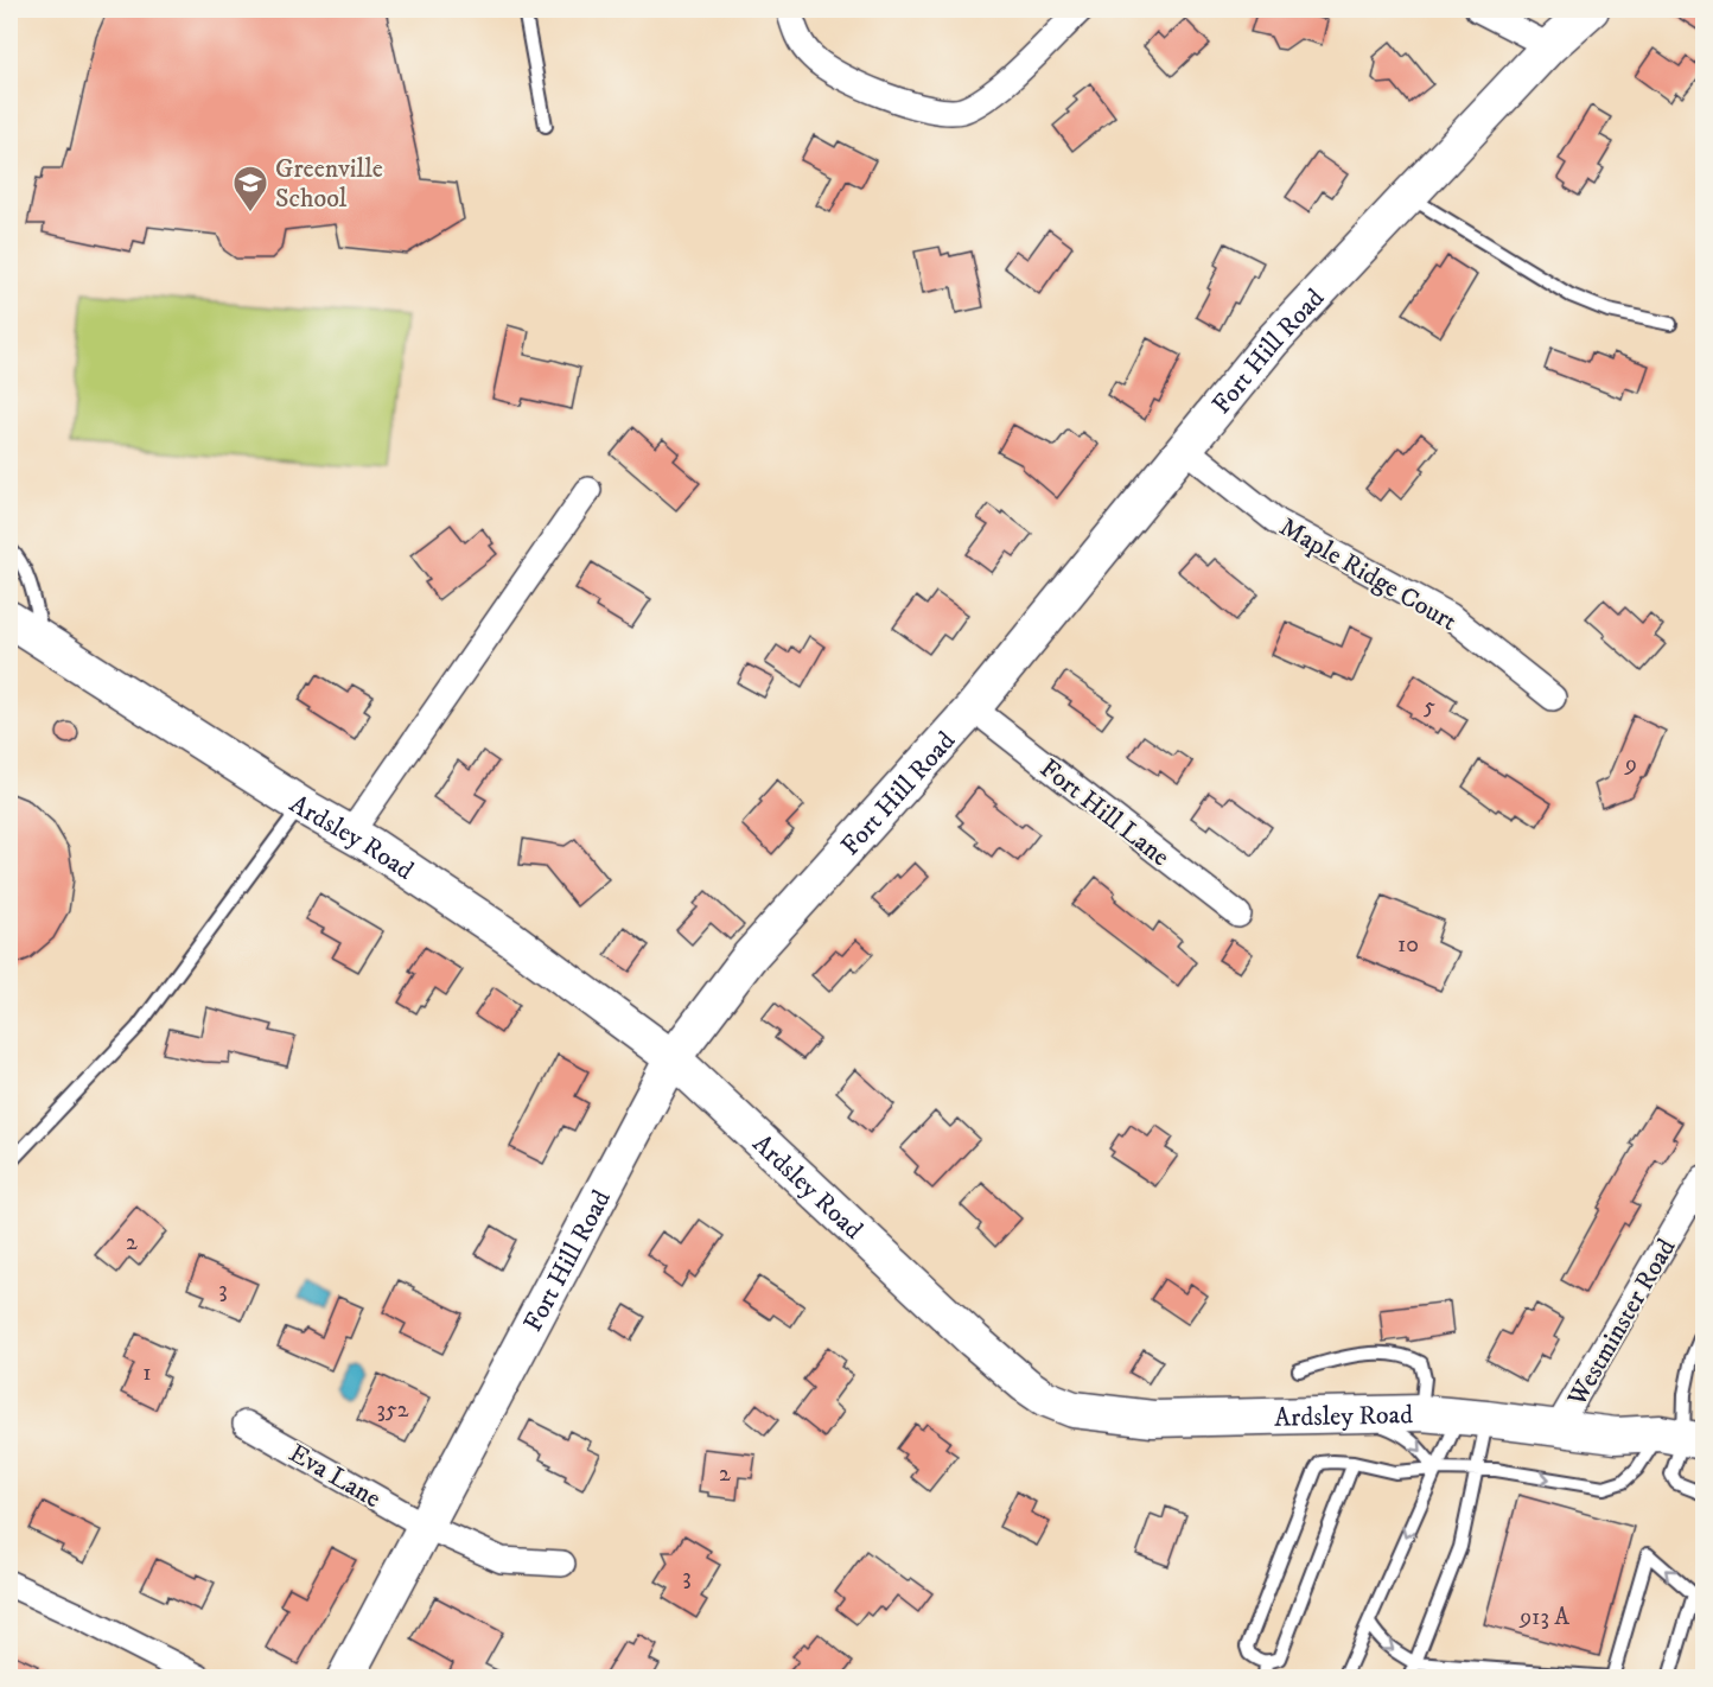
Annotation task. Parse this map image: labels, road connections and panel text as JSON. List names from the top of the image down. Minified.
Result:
{"streets":{"street":["Fort Hill Road","Maple Ridge Court","Fort Hill Lane","Ardsley Road","Westminster Road","Eva Lane"]},"crossings":[["Fort Hill Road","Maple Ridge Court"],["Fort Hill Road","Fort Hill Lane"],["Fort Hill Road","Ardsley Road"],["Fort Hill Road","Eva Lane"],["Ardsley Road","Westminster Road"]],"places":{"school or university":["Greenville School"]},"house_numbers":["5","9","10","2","3","1","352","2","3","913 A"]}
